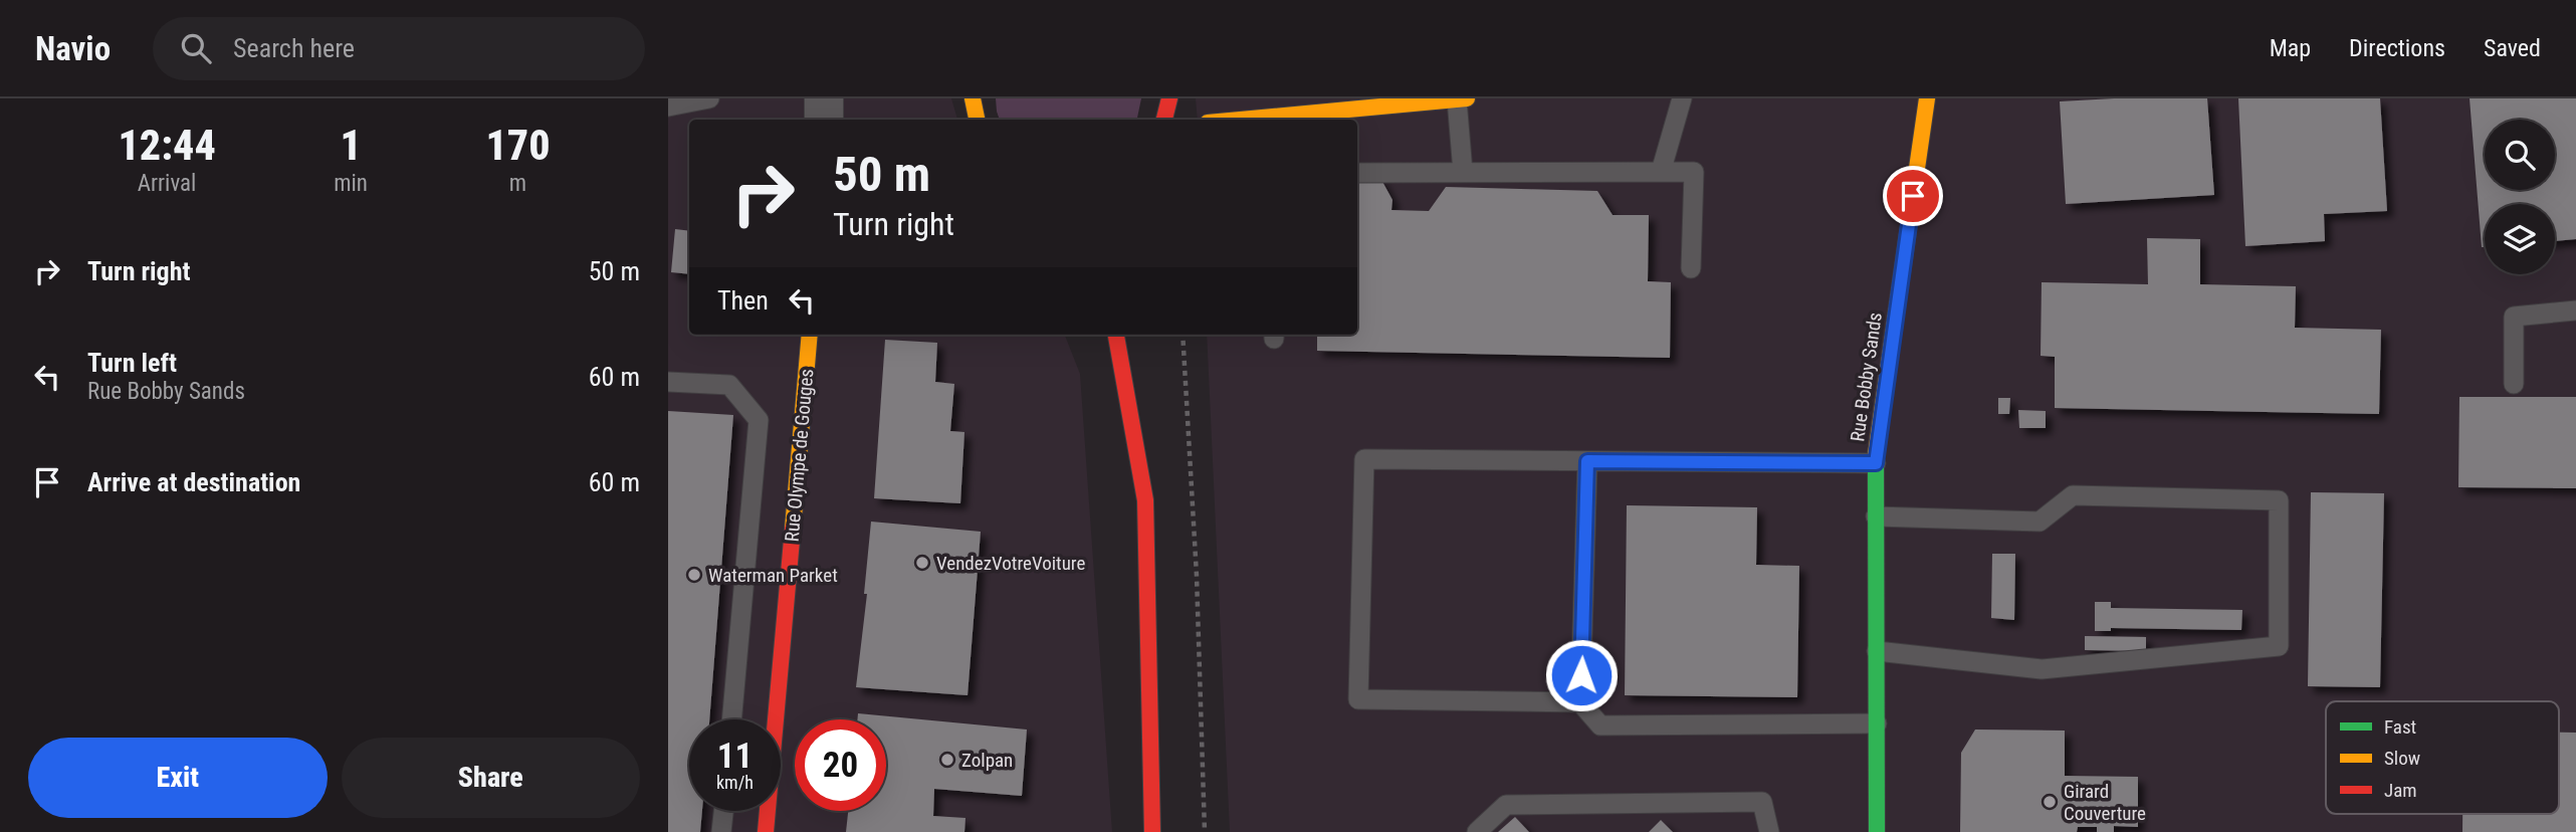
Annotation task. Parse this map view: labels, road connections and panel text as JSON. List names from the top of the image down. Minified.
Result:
{"streets":{"street":["Rue Bobby Sands","Rue Olympe de Gouges"]},"places":["VendezVotreVoiture","Waterman Parket","Zolpan","Girard Couverture"],"legend":["Fast","Slow","Jam"],"page":{"header":"Navio","search":"Search here","nav":["Map","Directions","Saved"],"eta":["12:44","Arrival","1","min","170","m"],"turn":["50 m","Turn right"],"list":[{"name":"Turn right","value":"50 m"},{"name":"Turn left","note":"Rue Bobby Sands","value":"60 m"},{"name":"Arrive at destination","value":"60 m"}],"then":"Then","speed":"11 km/h","limit":"20","buttons":["Exit","Share"]}}
